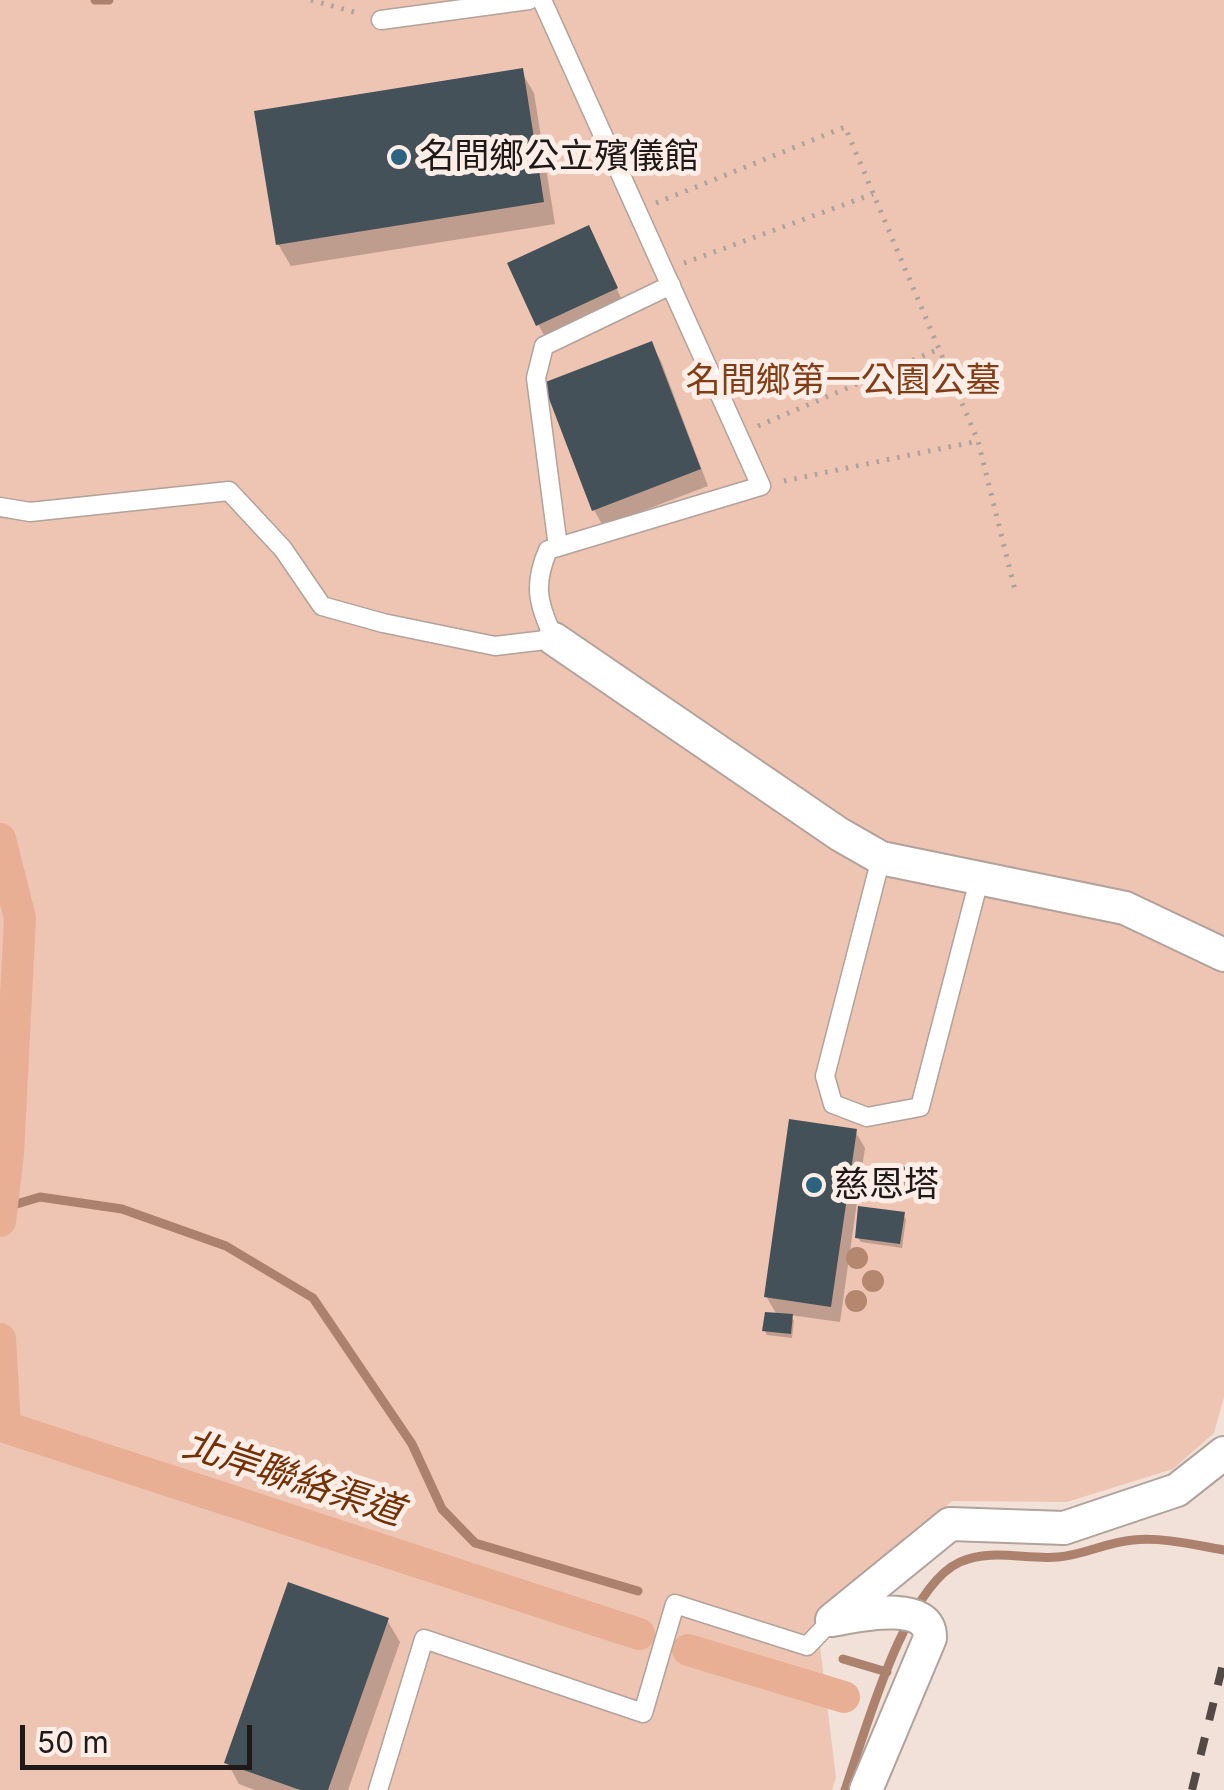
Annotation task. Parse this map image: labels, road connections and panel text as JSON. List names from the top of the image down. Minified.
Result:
{"water":["北岸聯絡渠道"],"parks":["名間鄉第一公園公墓"],"places":["名間鄉公立殯儀館","慈恩塔"],"scale_bar":"50 m"}
